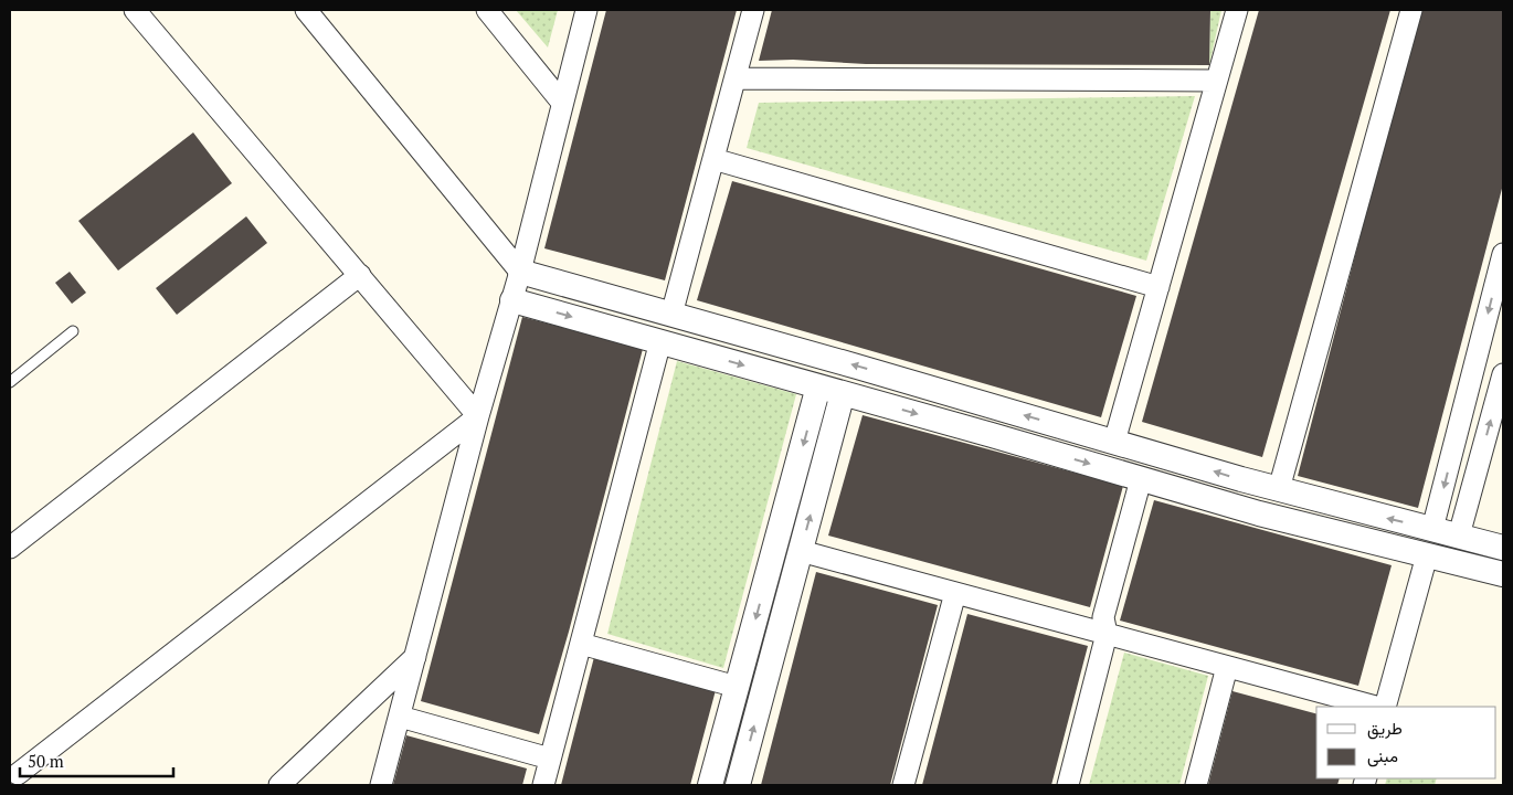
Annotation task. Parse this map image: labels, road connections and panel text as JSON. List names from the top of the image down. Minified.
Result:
{"legend":["طريق","مبنى"],"scale_bar":"50 m"}
